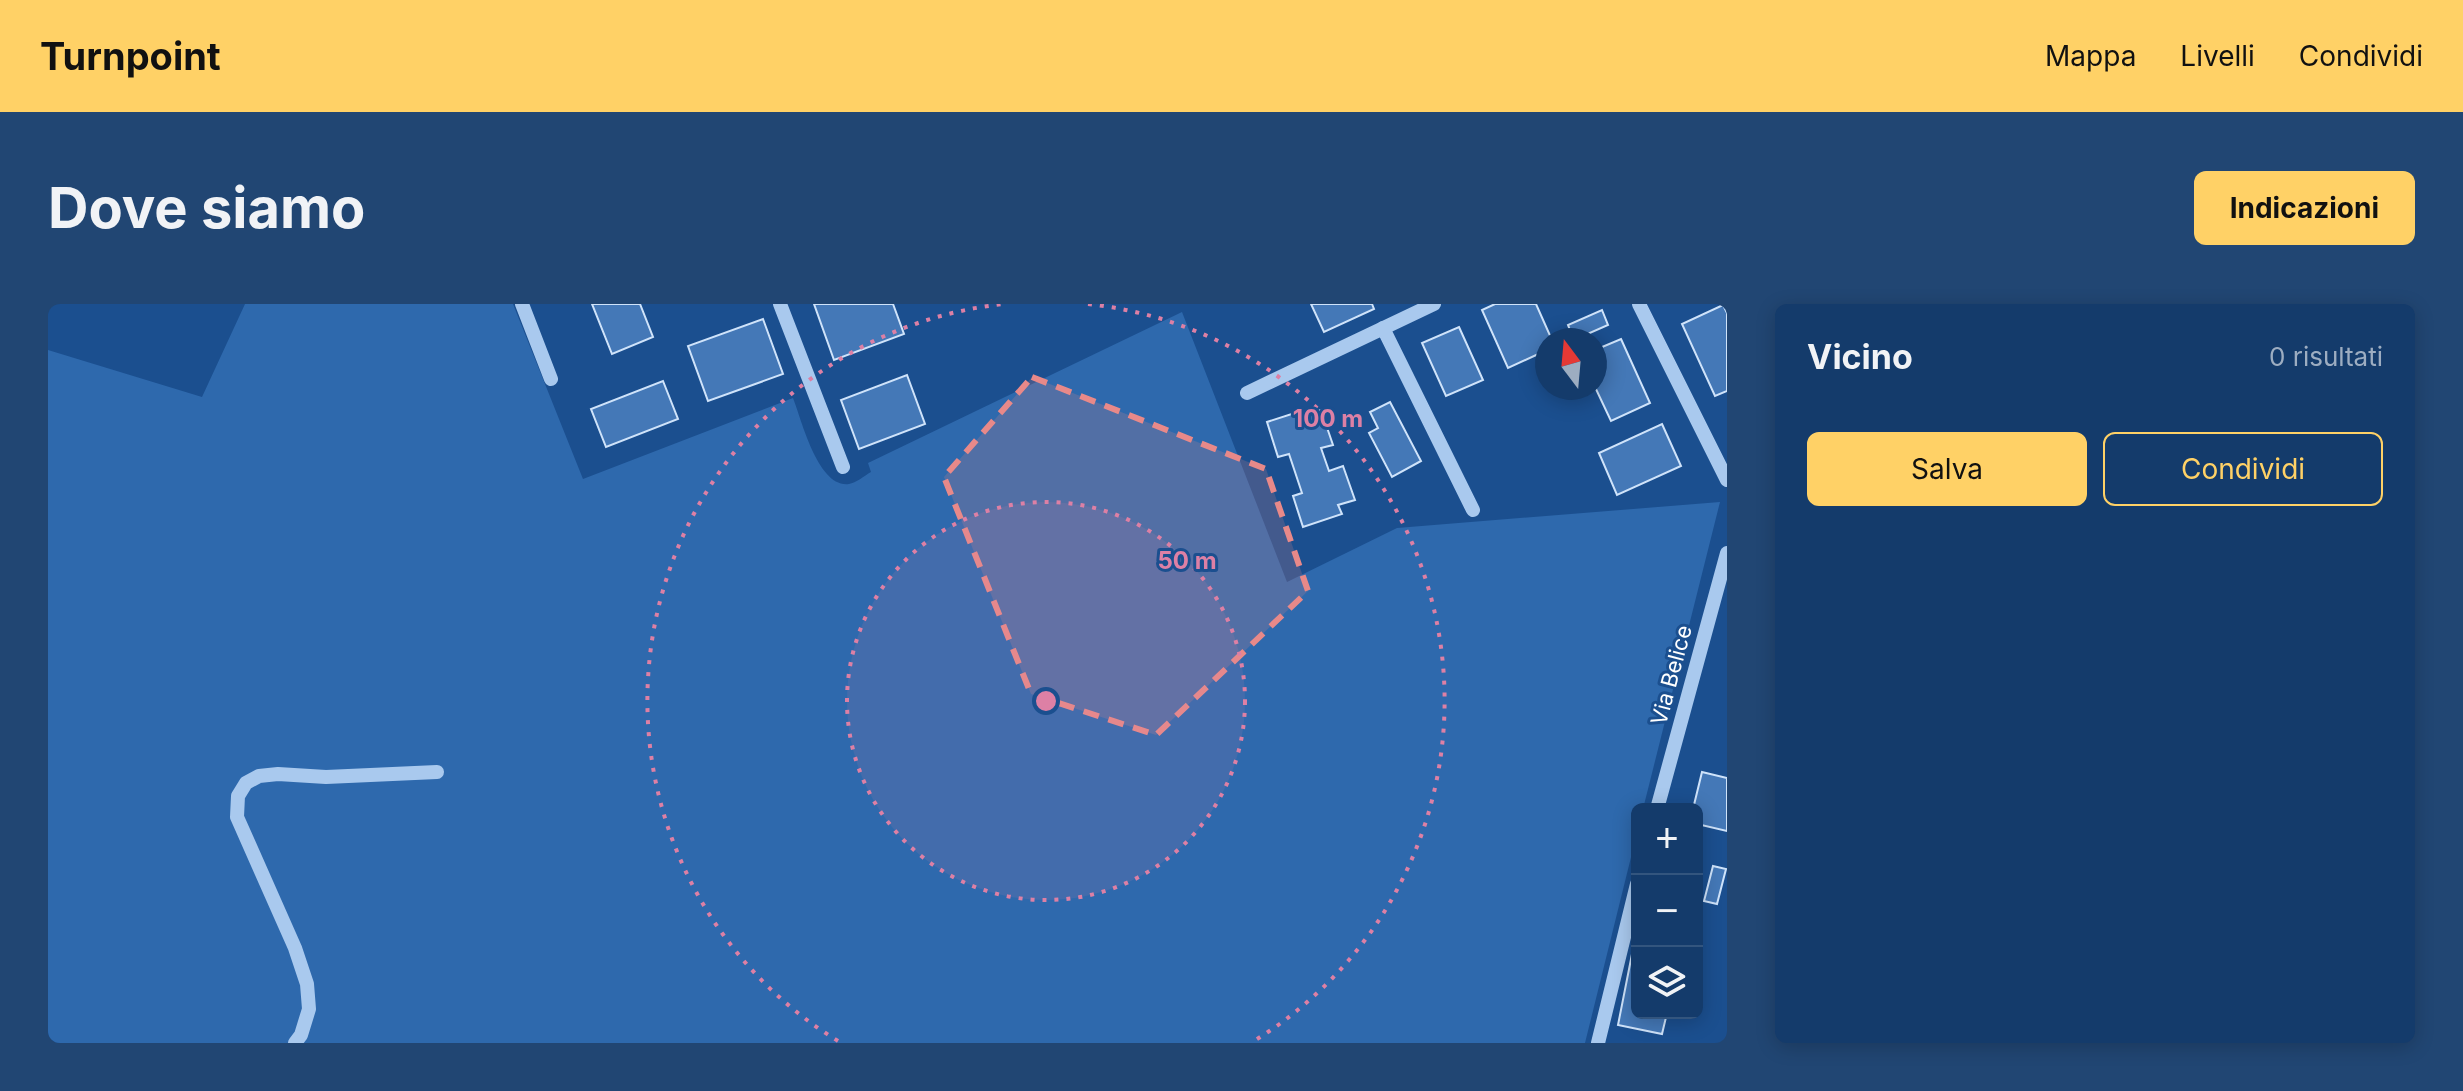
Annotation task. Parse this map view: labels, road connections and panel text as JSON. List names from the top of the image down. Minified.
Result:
{"streets":{"street":["Via Belice"]},"north":"top","page":{"header":"Turnpoint","nav":["Mappa","Livelli","Condividi"],"buttons":["Indicazioni",["Salva","Condividi"]],"title":"Dove siamo","heading":["Vicino","0 risultati"],"map_buttons":["+","−"]},"rings":["100 m","50 m"]}
